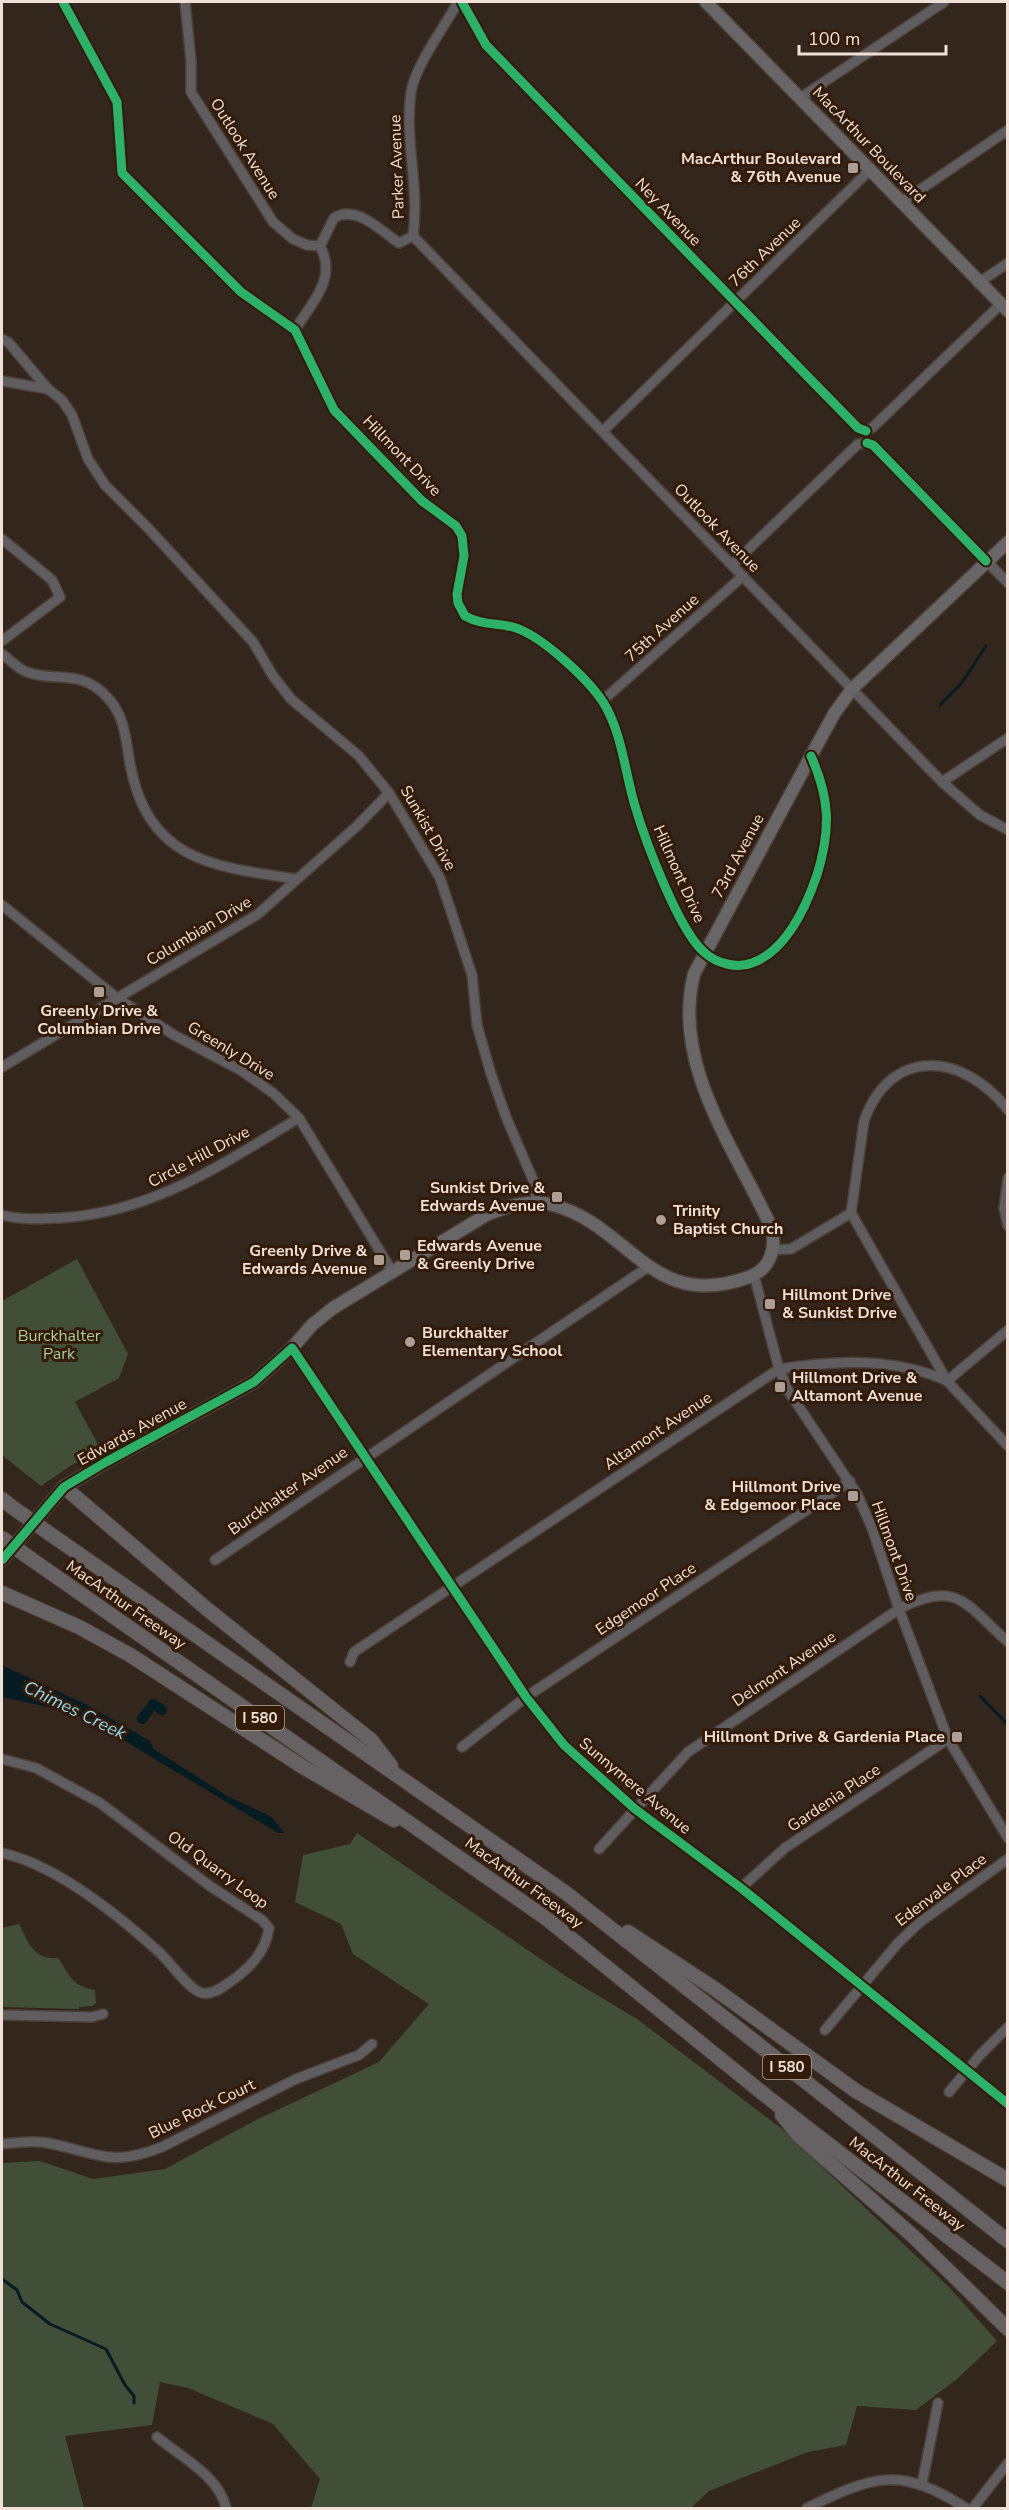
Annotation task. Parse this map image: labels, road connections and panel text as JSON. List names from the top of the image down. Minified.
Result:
{"streets":{"highway":["MacArthur Freeway","I 580"],"main road":["MacArthur Boulevard","73rd Avenue","Edwards Avenue"],"street":["Outlook Avenue","Parker Avenue","Ney Avenue","76th Avenue","Hillmont Drive","75th Avenue","Sunkist Drive","Columbian Drive","Greenly Drive","Circle Hill Drive","Altamont Avenue","Burckhalter Avenue","Edgemoor Place","Delmont Avenue","Sunnymere Avenue","Gardenia Place","Old Quarry Loop","Edenvale Place","Blue Rock Court"]},"crossings":[["MacArthur Boulevard","Ney Avenue"],["MacArthur Boulevard","76th Avenue"],["Outlook Avenue","Parker Avenue"],["Outlook Avenue","76th Avenue"],["Outlook Avenue","75th Avenue"],["Outlook Avenue","73rd Avenue"],["Parker Avenue","Ney Avenue"],["Ney Avenue","76th Avenue"],["Hillmont Drive","75th Avenue"],["Hillmont Drive","73rd Avenue"],["Hillmont Drive","Altamont Avenue"],["Hillmont Drive","Edgemoor Place"],["Hillmont Drive","Delmont Avenue"],["Hillmont Drive","Gardenia Place"],["Sunkist Drive","Columbian Drive"],["Sunkist Drive","Edwards Avenue"],["Columbian Drive","Greenly Drive"],["Greenly Drive","Circle Hill Drive"],["Greenly Drive","Edwards Avenue"],["Altamont Avenue","Sunnymere Avenue"],["Edwards Avenue","Sunnymere Avenue"],["Burckhalter Avenue","Sunnymere Avenue"],["Edgemoor Place","Sunnymere Avenue"],["Delmont Avenue","Sunnymere Avenue"],["Sunnymere Avenue","Gardenia Place"],["Sunnymere Avenue","Edenvale Place"]],"water":["Chimes Creek"],"parks":["Burckhalter Park"],"places":{"transit":["MacArthur Boulevard & 76th Avenue","Greenly Drive & Columbian Drive","Sunkist Drive & Edwards Avenue","Edwards Avenue & Greenly Drive","Greenly Drive & Edwards Avenue","Hillmont Drive & Sunkist Drive","Hillmont Drive & Altamont Avenue","Hillmont Drive & Edgemoor Place","Hillmont Drive & Gardenia Place"],"other":["Trinity Baptist Church","Burckhalter Elementary School"]},"scale_bar":"100 m"}
